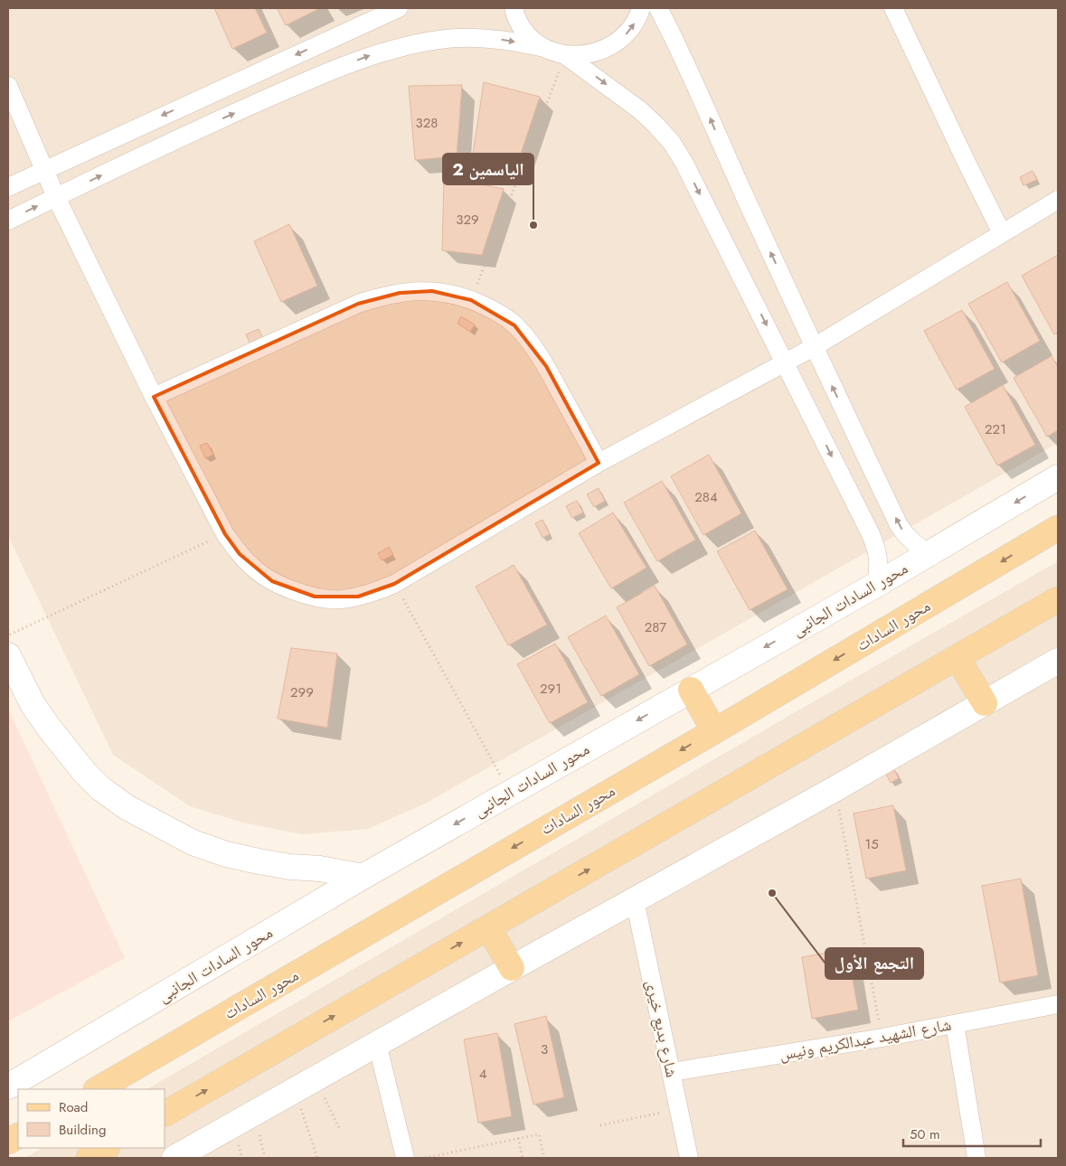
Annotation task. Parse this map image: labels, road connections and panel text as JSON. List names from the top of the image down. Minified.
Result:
{"streets":{"main road":["محور السادات"],"street":["محور السادات الجانبى","شارع بديع خيرى","شارع الشهيد عبدالكريم ونيس"]},"crossings":[["شارع بديع خيرى","شارع الشهيد عبدالكريم ونيس"]],"places":["الياسمين 2","التجمع الأول"],"house_numbers":["328","329","221","284","287","291","299","15","3","4"],"legend":["Road","Building"],"scale_bar":"50 m"}
